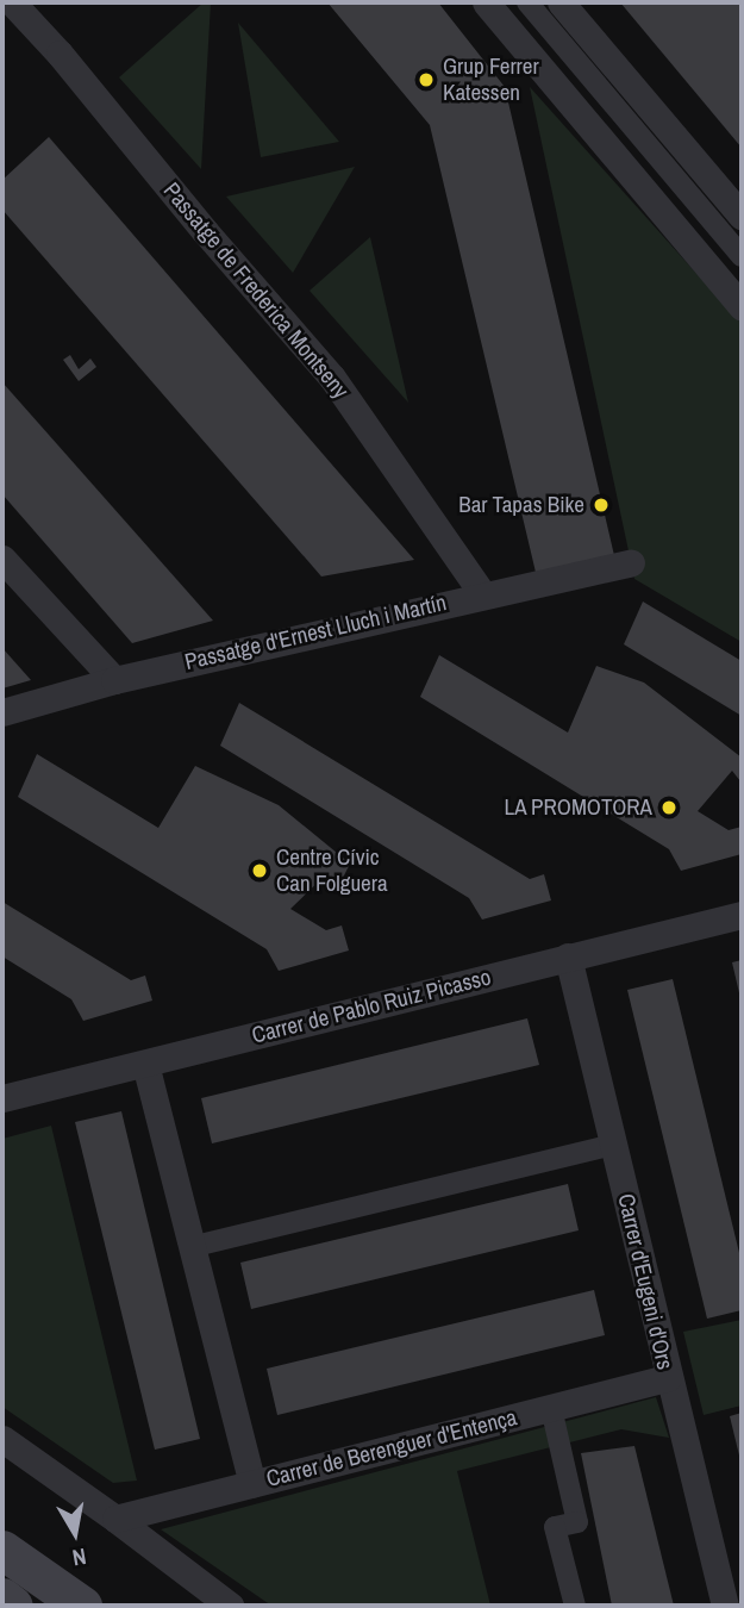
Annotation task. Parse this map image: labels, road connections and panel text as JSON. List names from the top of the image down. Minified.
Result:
{"streets":{"street":["Passatge de Frederica Montseny","Passatge d'Ernest Lluch i Martín","Carrer de Pablo Ruiz Picasso","Carrer d'Eugeni d'Ors","Carrer de Berenguer d'Entença"]},"crossings":[["Passatge de Frederica Montseny","Passatge d'Ernest Lluch i Martín"],["Carrer de Pablo Ruiz Picasso","Carrer d'Eugeni d'Ors"],["Carrer d'Eugeni d'Ors","Carrer de Berenguer d'Entença"]],"places":["Grup Ferrer Katessen","Bar Tapas Bike","LA PROMOTORA","Centre Cívic Can Folguera"],"north":"bottom"}
